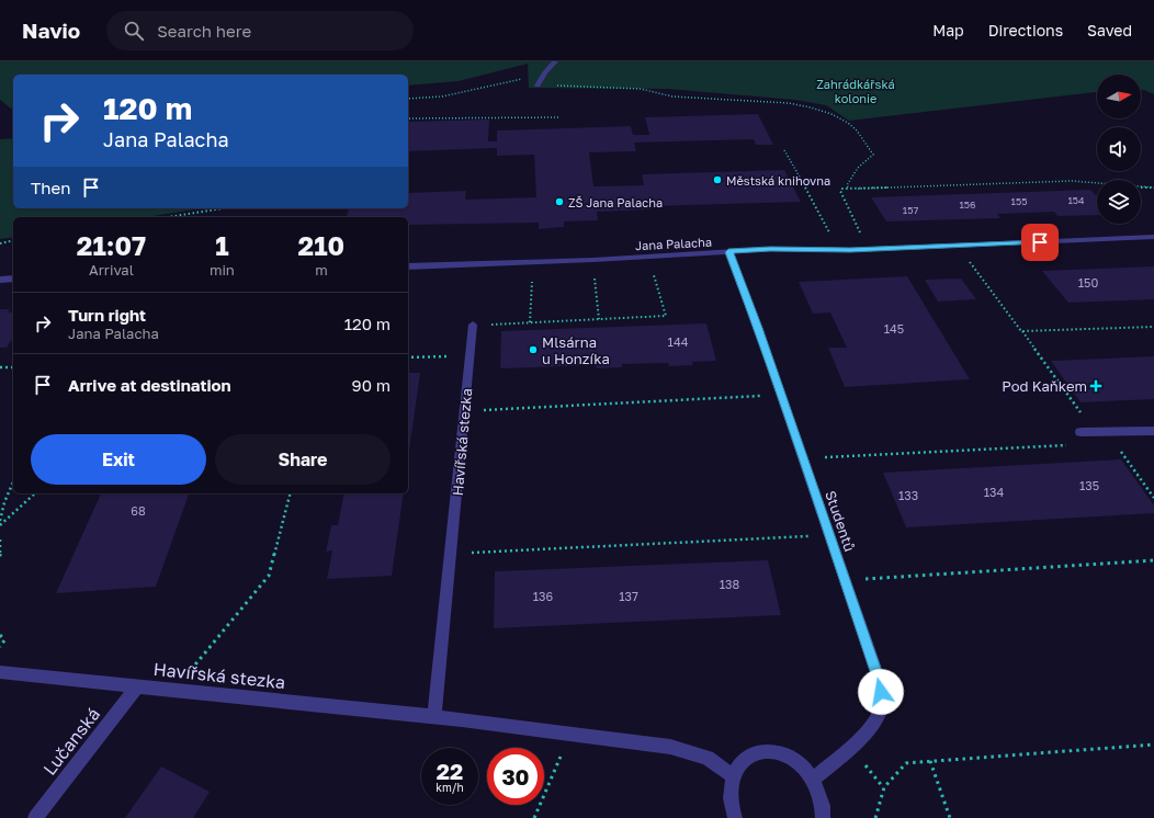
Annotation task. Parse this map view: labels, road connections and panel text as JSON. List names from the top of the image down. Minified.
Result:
{"streets":{"street":["Jana Palacha","Havířská stezka","Studentů","Lučanská"]},"crossings":[["Jana Palacha","Studentů"],["Havířská stezka","Lučanská"]],"parks":["Zahrádkářská kolonie"],"places":{"other":["Městská knihovna","ZŠ Jana Palacha","Mlsárna u Honzíka"],"health":["Pod Kaňkem"]},"house_numbers":["154","155","156","157","150","145","144","135","134","133","68","138","136","137"],"north":"right","page":{"header":"Navio","search":"Search here","nav":["Map","Directions","Saved"],"turn":["120 m","Jana Palacha"],"then":"Then","eta":["21:07","Arrival","1","min","210","m"],"list":[{"name":"Turn right","note":"Jana Palacha","value":"120 m"},{"name":"Arrive at destination","value":"90 m"}],"buttons":["Exit","Share"],"speed":"22 km/h","limit":"30"}}
